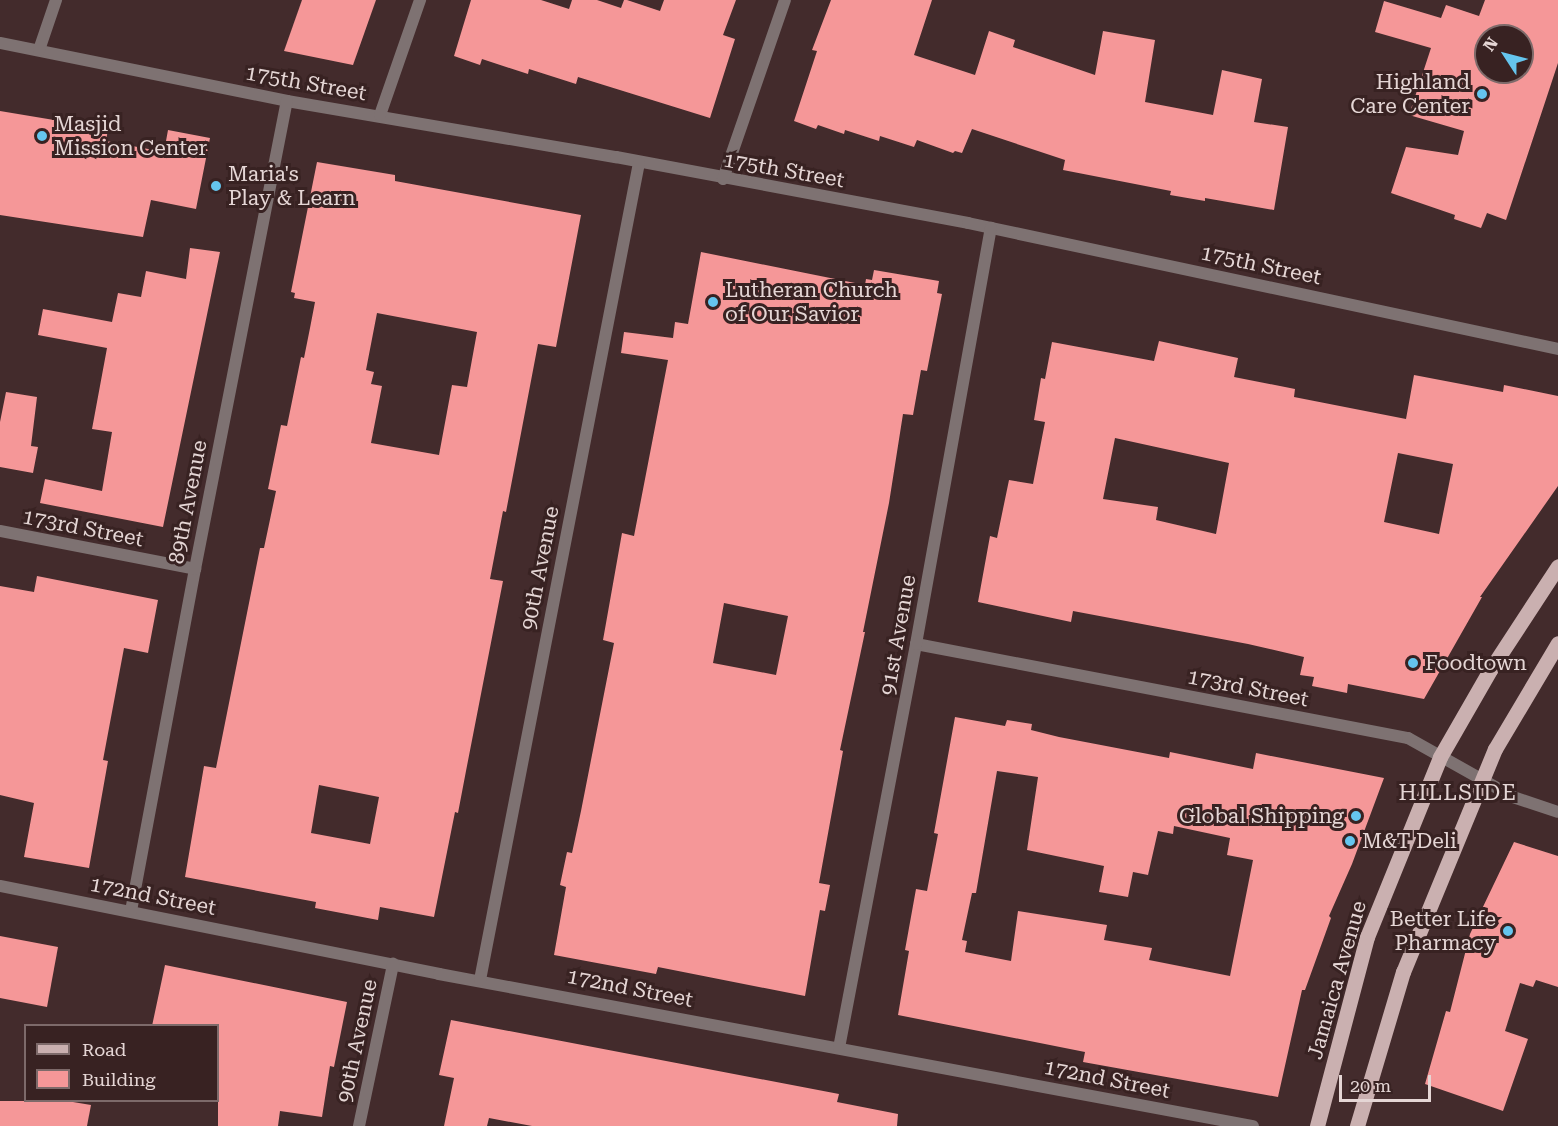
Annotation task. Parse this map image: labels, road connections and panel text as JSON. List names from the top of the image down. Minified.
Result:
{"streets":{"main road":["Jamaica Avenue"],"street":["175th Street","89th Avenue","173rd Street","90th Avenue","91st Avenue","172nd Street"]},"crossings":[["175th Street","89th Avenue"],["175th Street","90th Avenue"],["175th Street","91st Avenue"],["89th Avenue","173rd Street"],["89th Avenue","172nd Street"],["173rd Street","91st Avenue"],["173rd Street","Jamaica Avenue"],["90th Avenue","172nd Street"],["91st Avenue","172nd Street"]],"districts":["HILLSIDE"],"places":["Highland Care Center","Masjid Mission Center","Maria's Play & Learn","Lutheran Church of Our Savior","Foodtown","Global Shipping","M&T Deli","Better Life Pharmacy"],"legend":["Road","Building"],"scale_bar":"20 m","north":"top left"}
